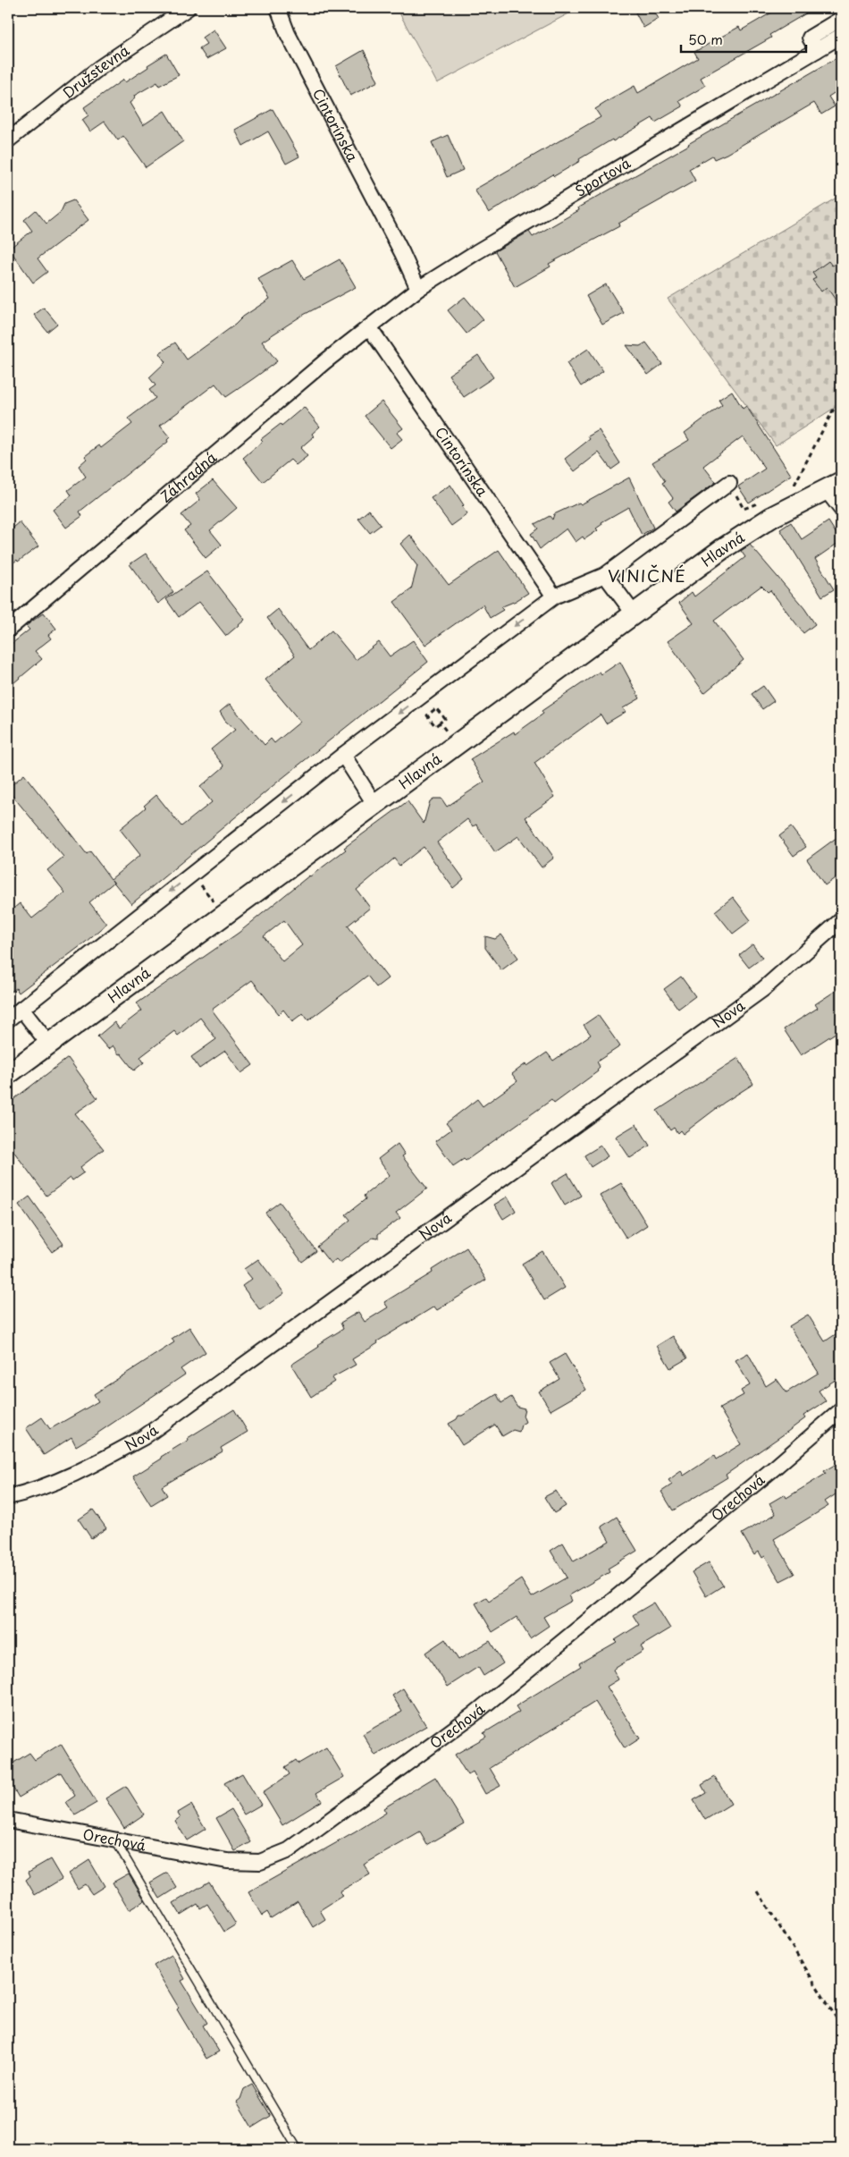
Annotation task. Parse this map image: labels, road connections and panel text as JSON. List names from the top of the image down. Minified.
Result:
{"streets":{"main road":["Hlavná"],"street":["Družstevná","Cintorínska","Športová","Záhradná","Nová","Orechová"]},"crossings":[["Cintorínska","Športová"],["Cintorínska","Záhradná"],["Športová","Záhradná"]],"districts":["VINIČNÉ"],"scale_bar":"50 m"}
